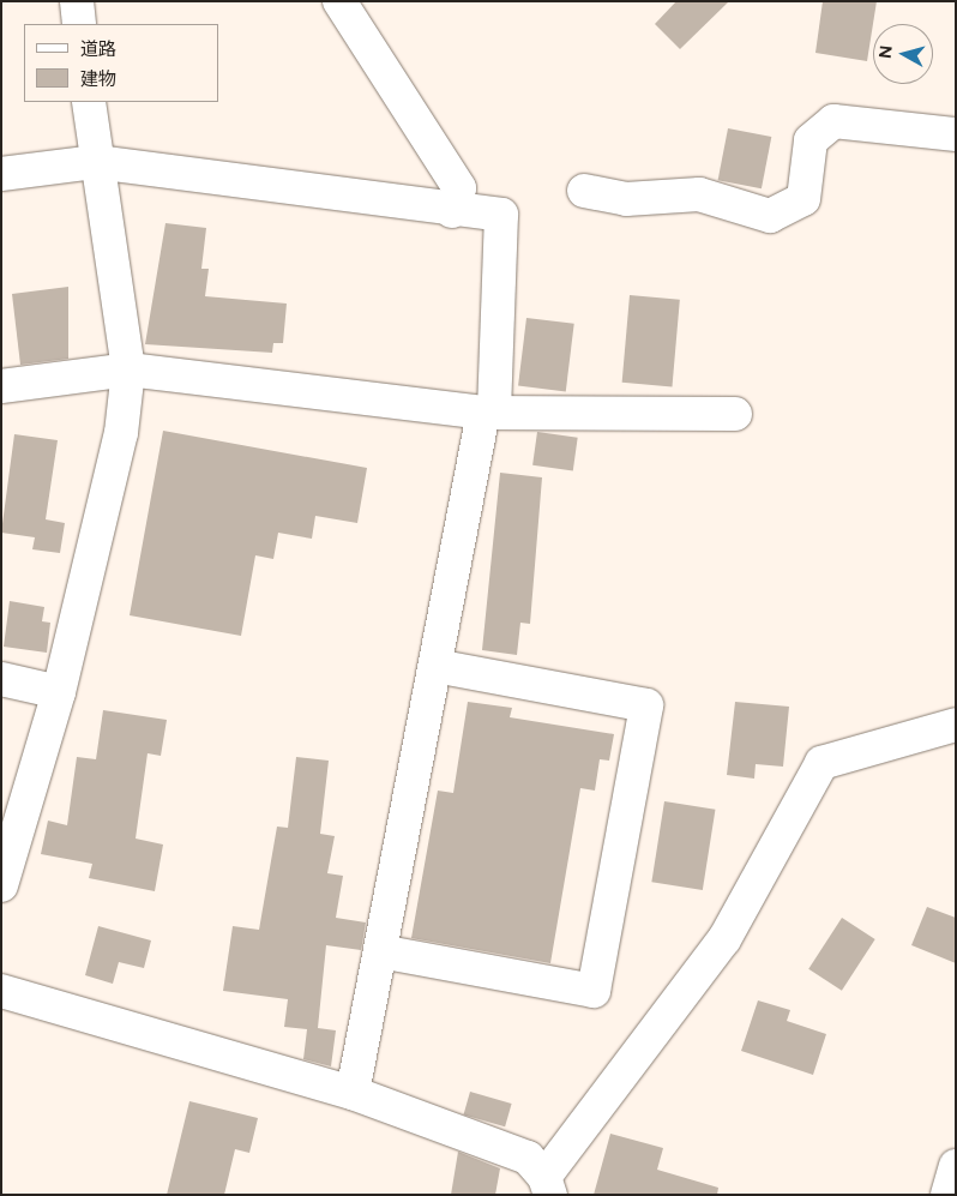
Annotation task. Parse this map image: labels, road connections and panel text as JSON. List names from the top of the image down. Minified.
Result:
{"legend":["道路","建物"],"north":"left"}
